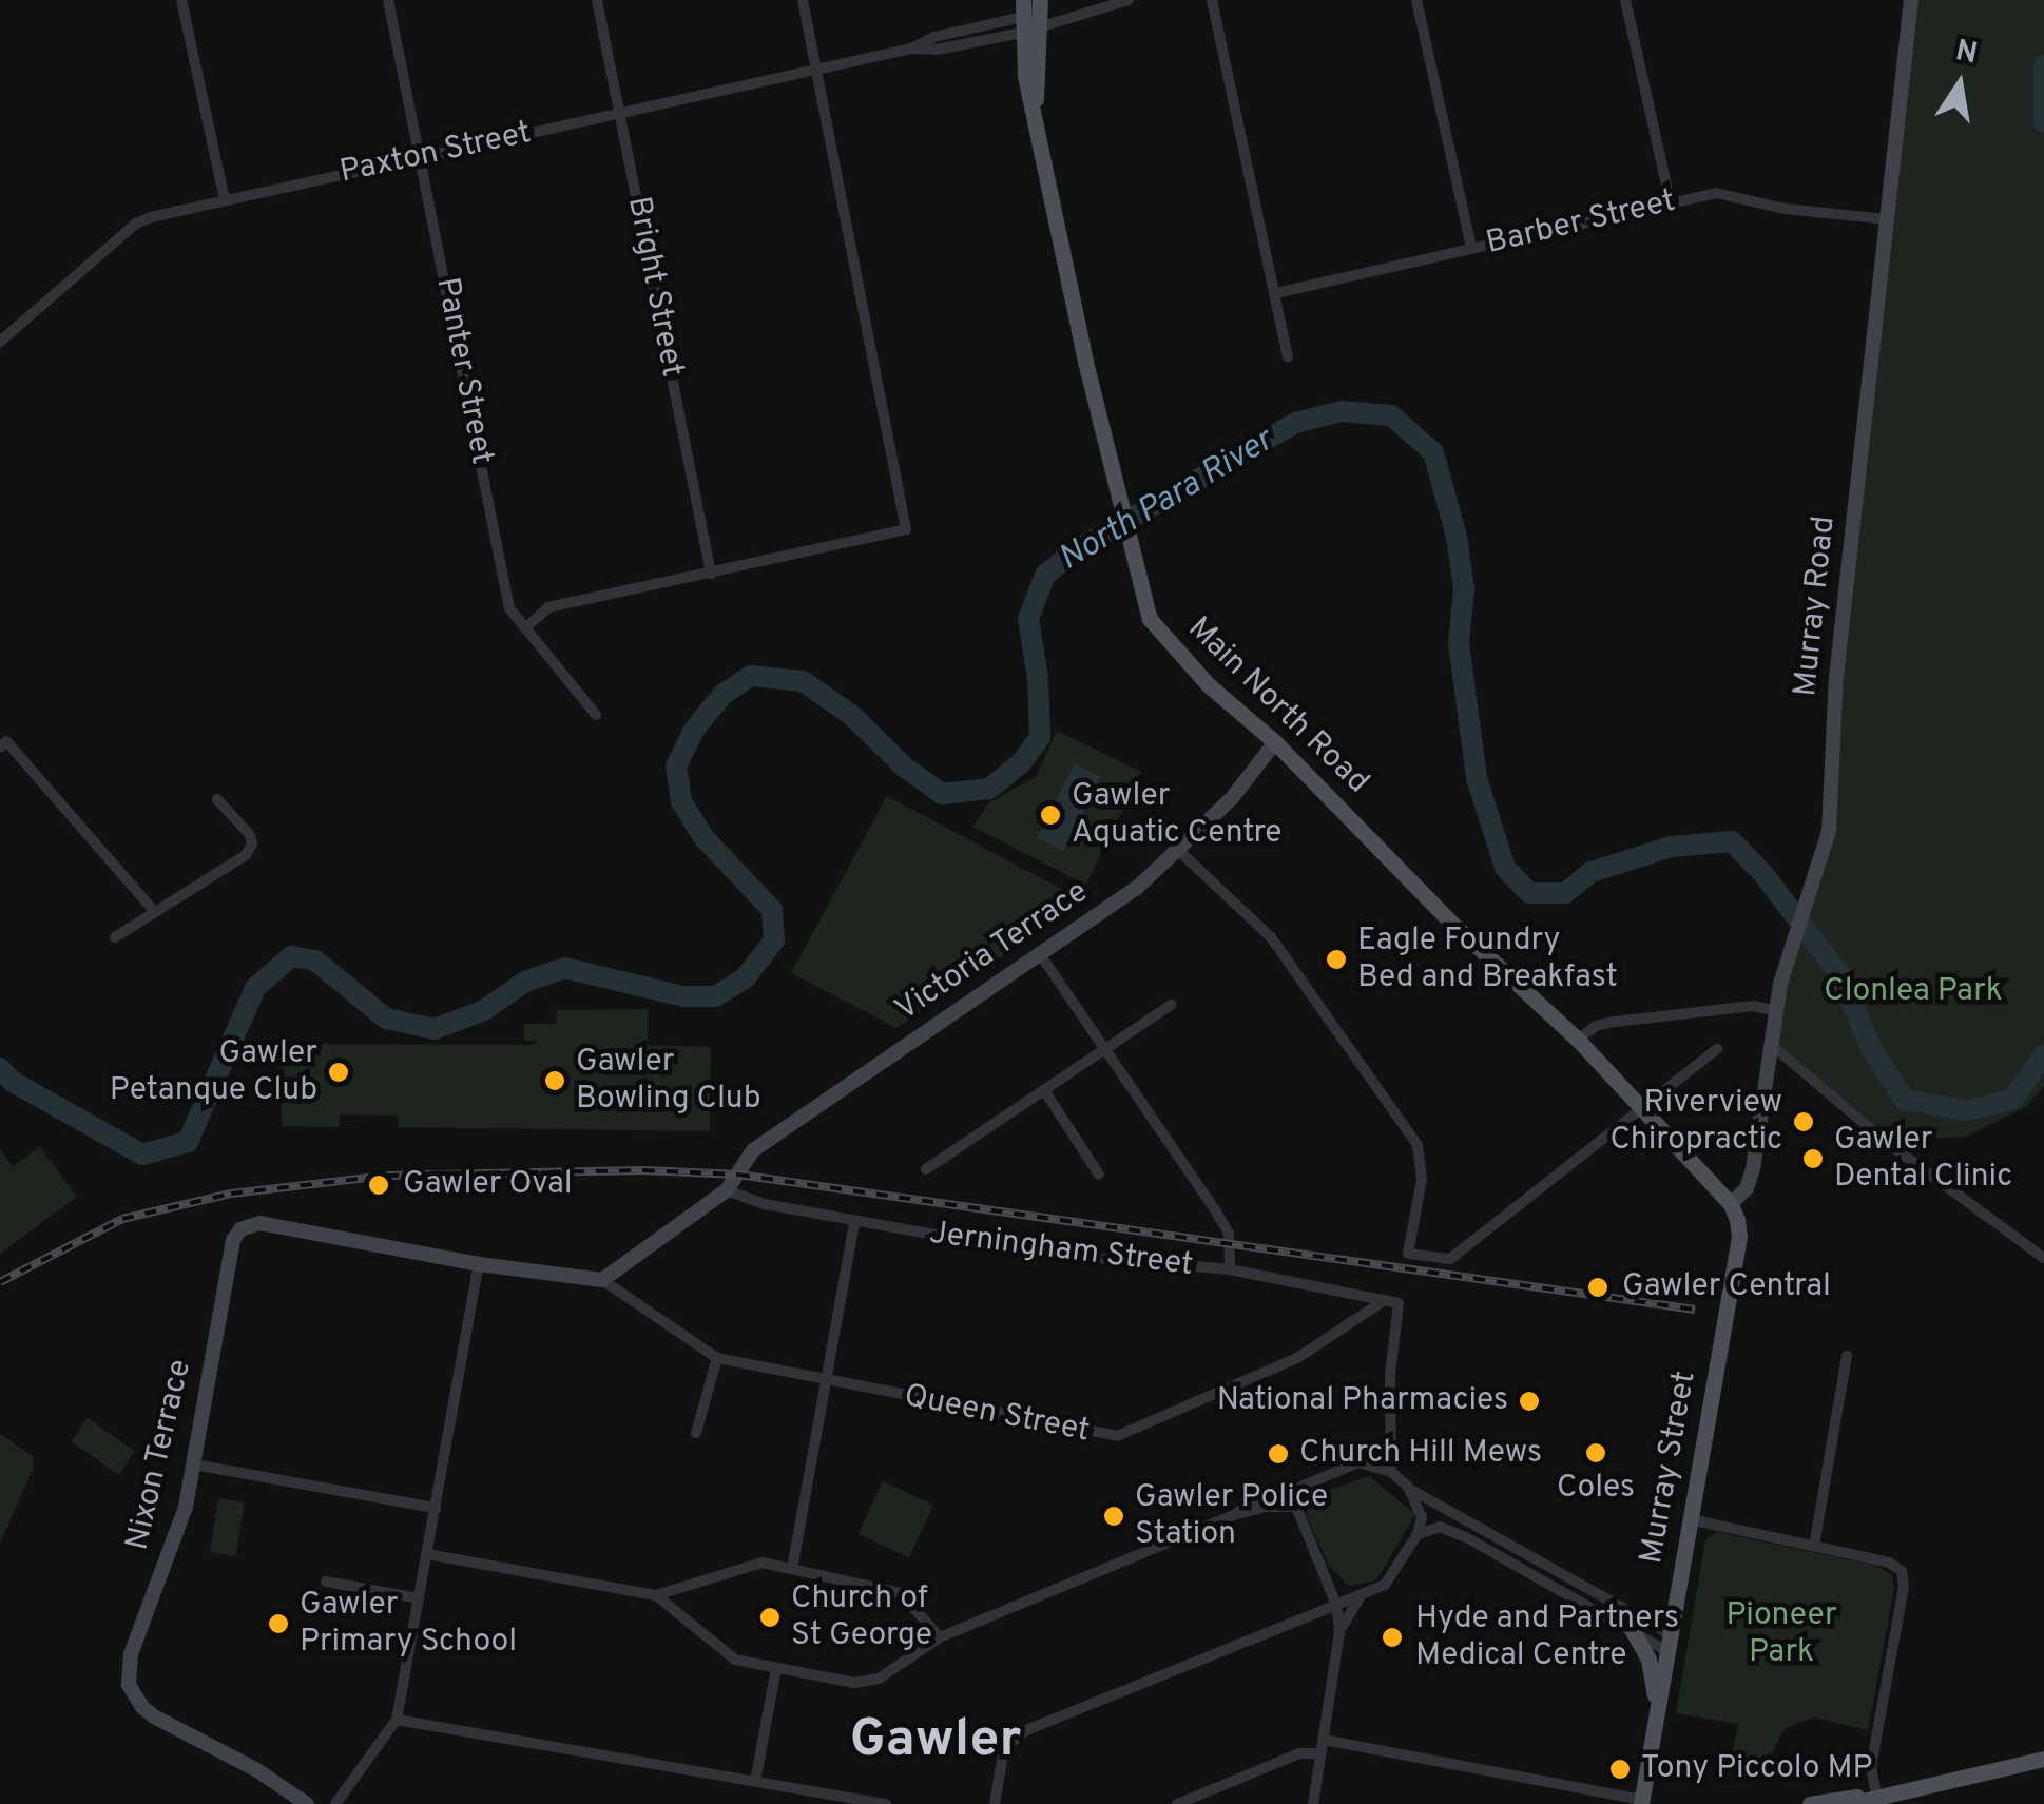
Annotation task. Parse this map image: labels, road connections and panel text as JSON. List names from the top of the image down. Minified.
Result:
{"streets":{"main road":["Main North Road","Murray Street"],"street":["Paxton Street","Barber Street","Bright Street","Panter Street","Murray Road","Victoria Terrace","Jerningham Street","Queen Street","Nixon Terrace"]},"crossings":[["Paxton Street","Bright Street"],["Paxton Street","Panter Street"],["Paxton Street","Main North Road"],["Barber Street","Murray Road"],["Murray Road","Main North Road"],["Murray Road","Murray Street"],["Main North Road","Victoria Terrace"],["Main North Road","Murray Street"],["Victoria Terrace","Jerningham Street"],["Victoria Terrace","Queen Street"],["Jerningham Street","Queen Street"]],"districts":["Gawler"],"water":["North Para River"],"parks":["Clonlea Park","Pioneer Park"],"places":["Gawler Aquatic Centre","Eagle Foundry Bed and Breakfast","Gawler Petanque Club","Gawler Bowling Club","Riverview Chiropractic","Gawler Dental Clinic","Gawler Oval","Gawler Central","National Pharmacies","Coles","Church Hill Mews","Gawler Police Station","Church of St George","Gawler Primary School","Hyde and Partners Medical Centre","Tony Piccolo MP"],"north":"top"}
